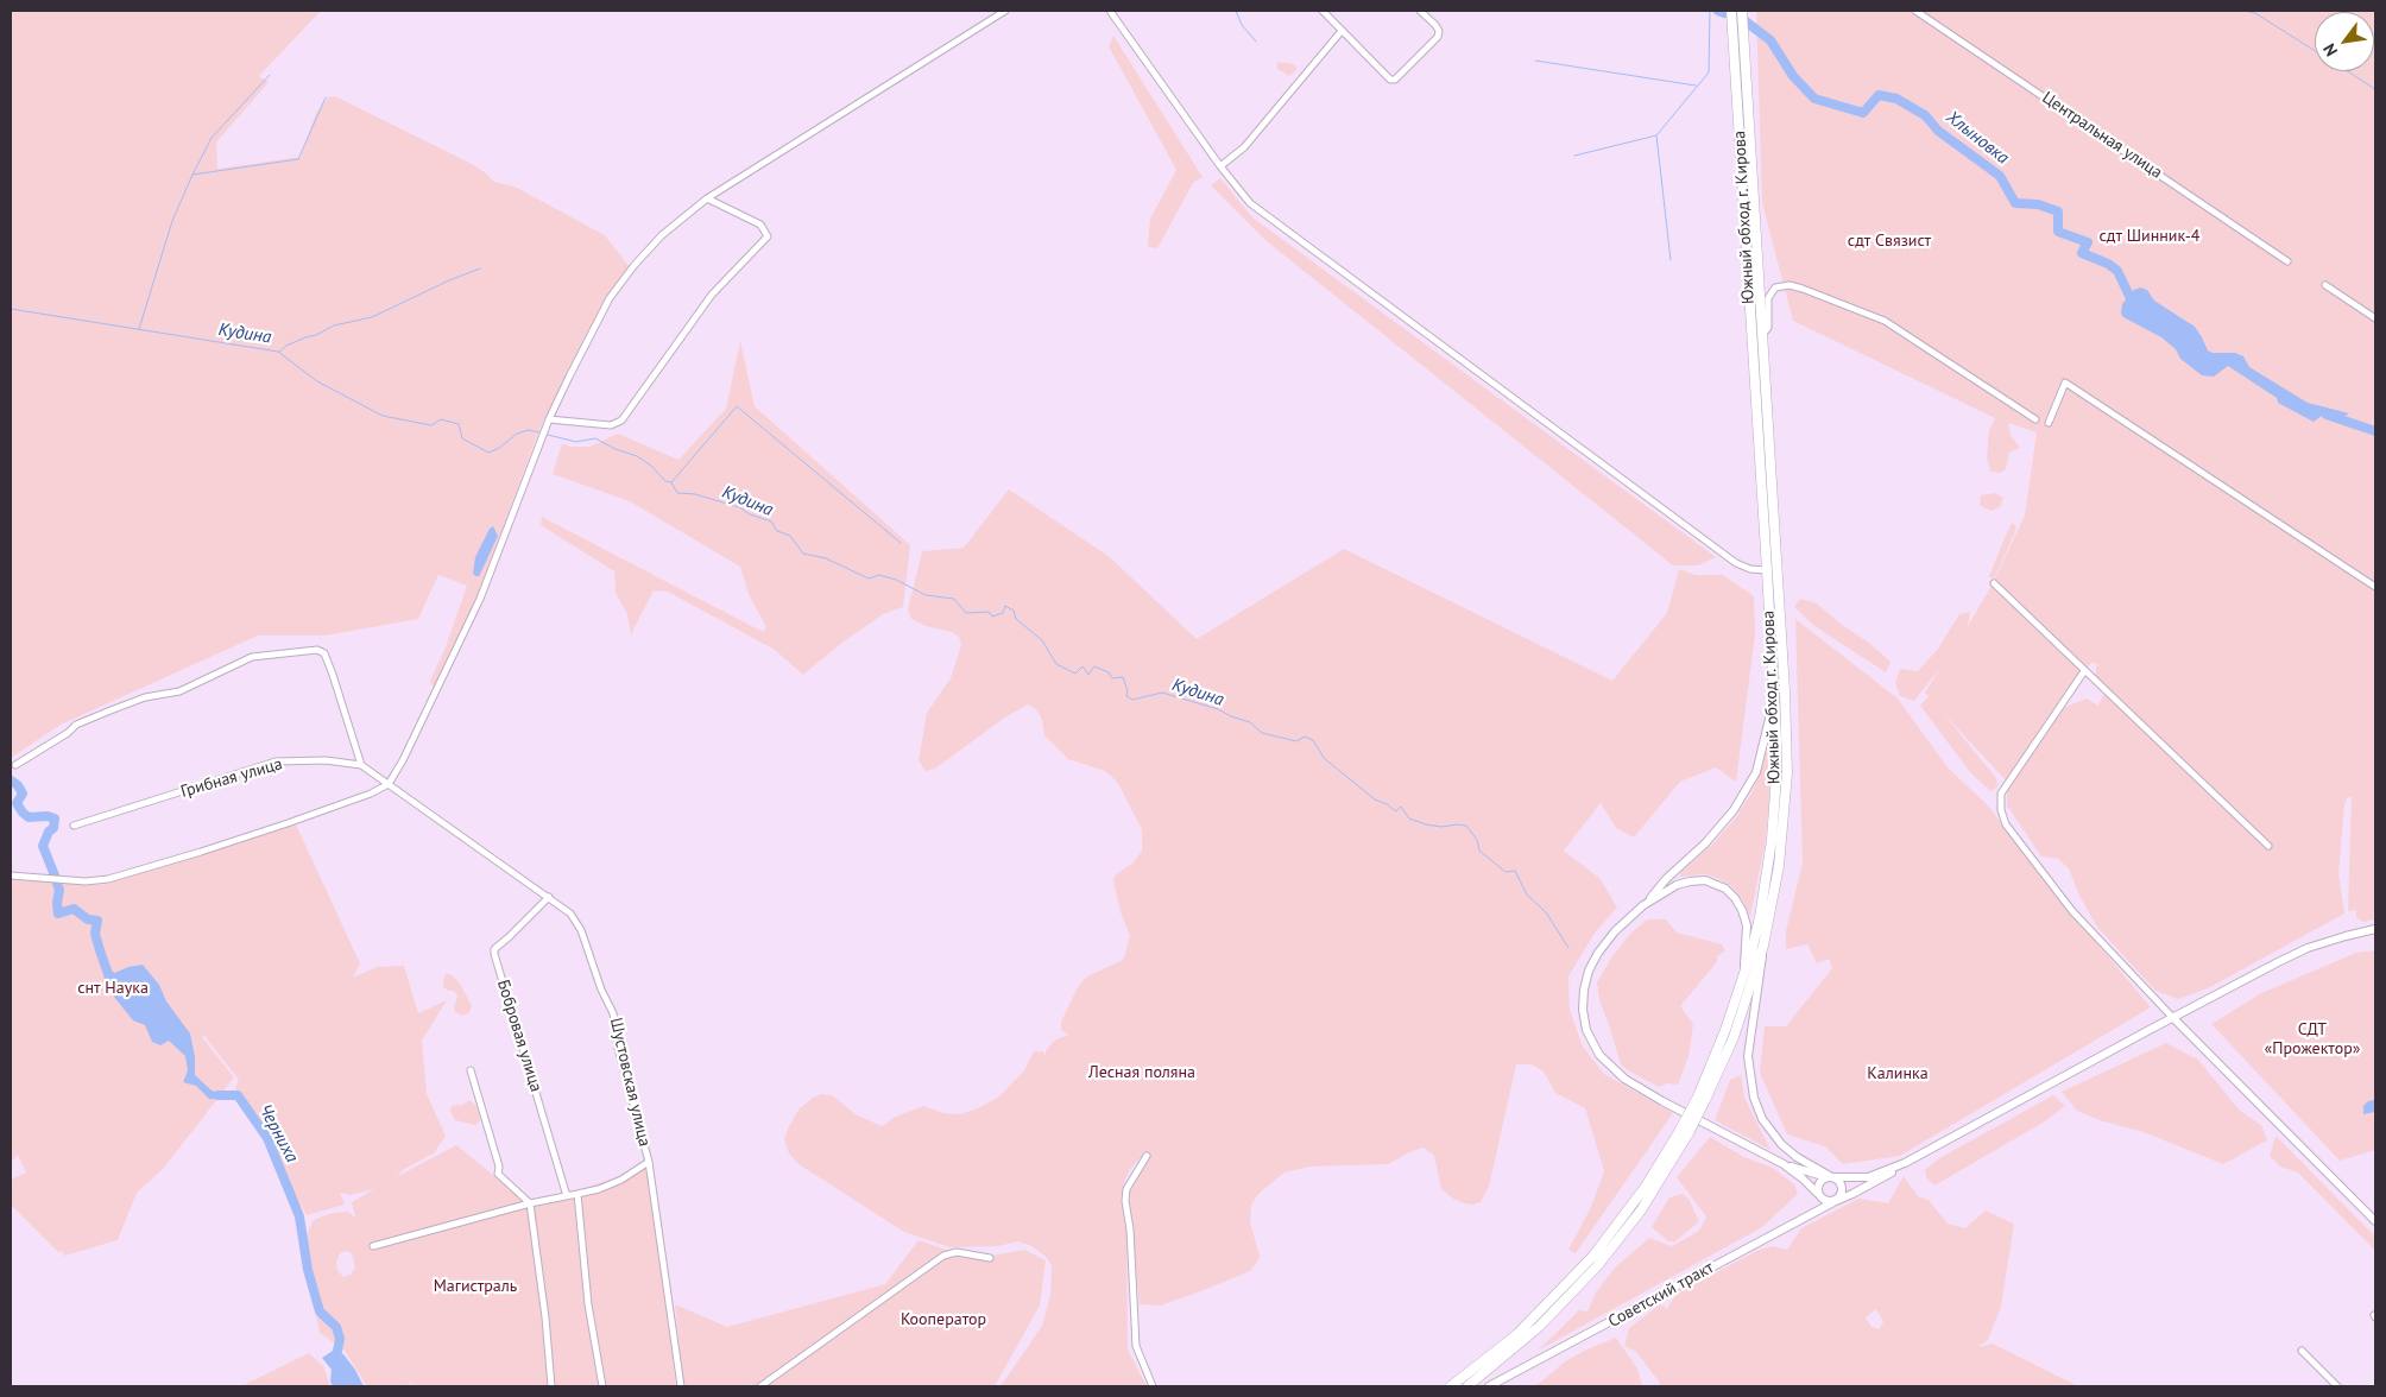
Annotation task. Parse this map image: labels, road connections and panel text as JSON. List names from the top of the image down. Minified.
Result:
{"streets":{"highway":["Южный обход г. Кирова"],"main road":["Советский тракт"],"street":["Центральная улица","Грибная улица","Бобровая улица","Шустовская улица"]},"crossings":[["Грибная улица","Бобровая улица"],["Грибная улица","Шустовская улица"],["Бобровая улица","Шустовская улица"]],"water":["Хлыновка","Кудина","Черниха"],"parks":["сдт Шинник-4","сдт Связист","снт Наука","СДТ «Прожектор»","Лесная поляна","Калинка","Магистраль","Кооператор"],"north":"bottom left"}
